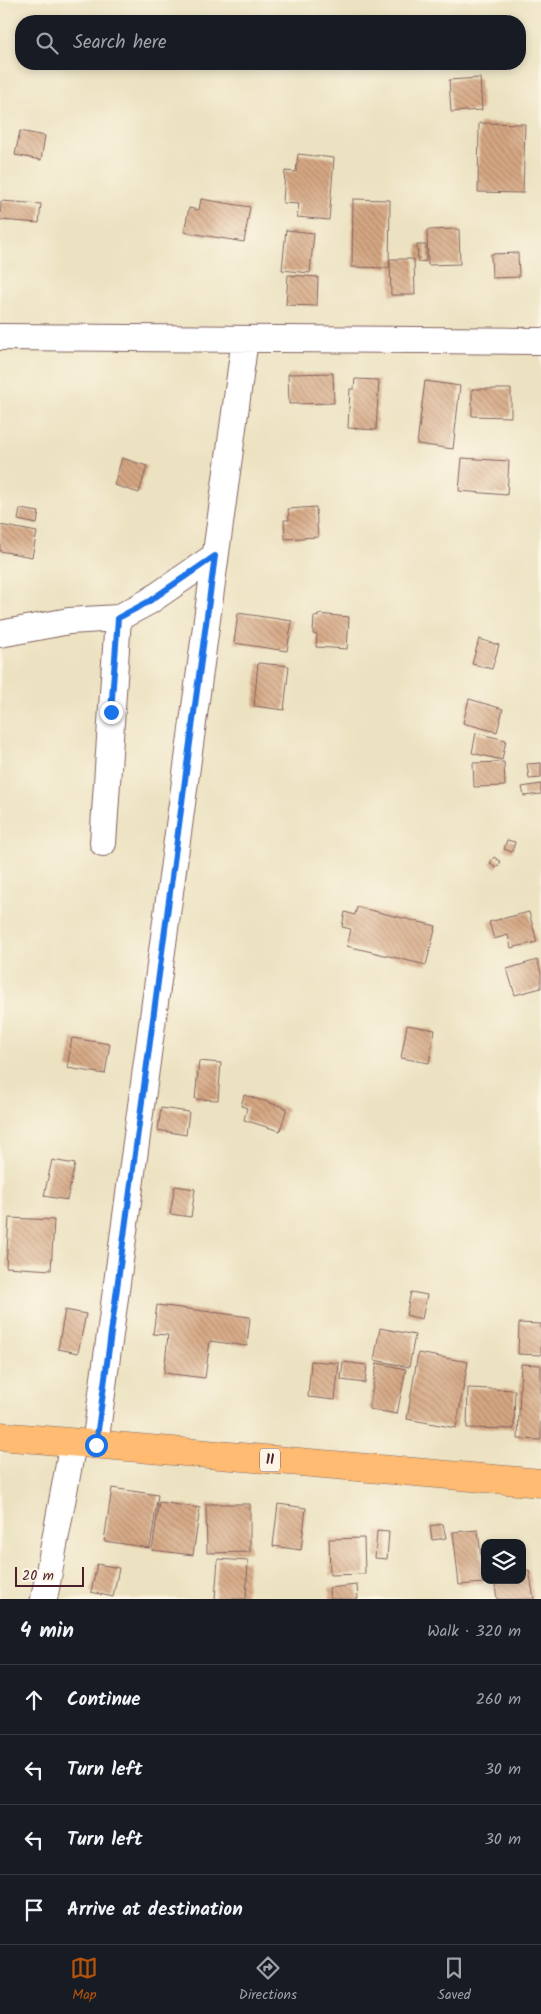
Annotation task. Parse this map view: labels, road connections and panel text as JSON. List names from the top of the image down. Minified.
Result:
{"streets":{"highway":["1I"]},"scale_bar":"20 m","page":{"search":"Search here","scale":"20 m","heading":["4 min","Walk · 320 m"],"list":[["Continue","260 m"],["Turn left","30 m"],["Turn left","30 m"],"Arrive at destination"],"nav":["Map","Directions","Saved"]}}
